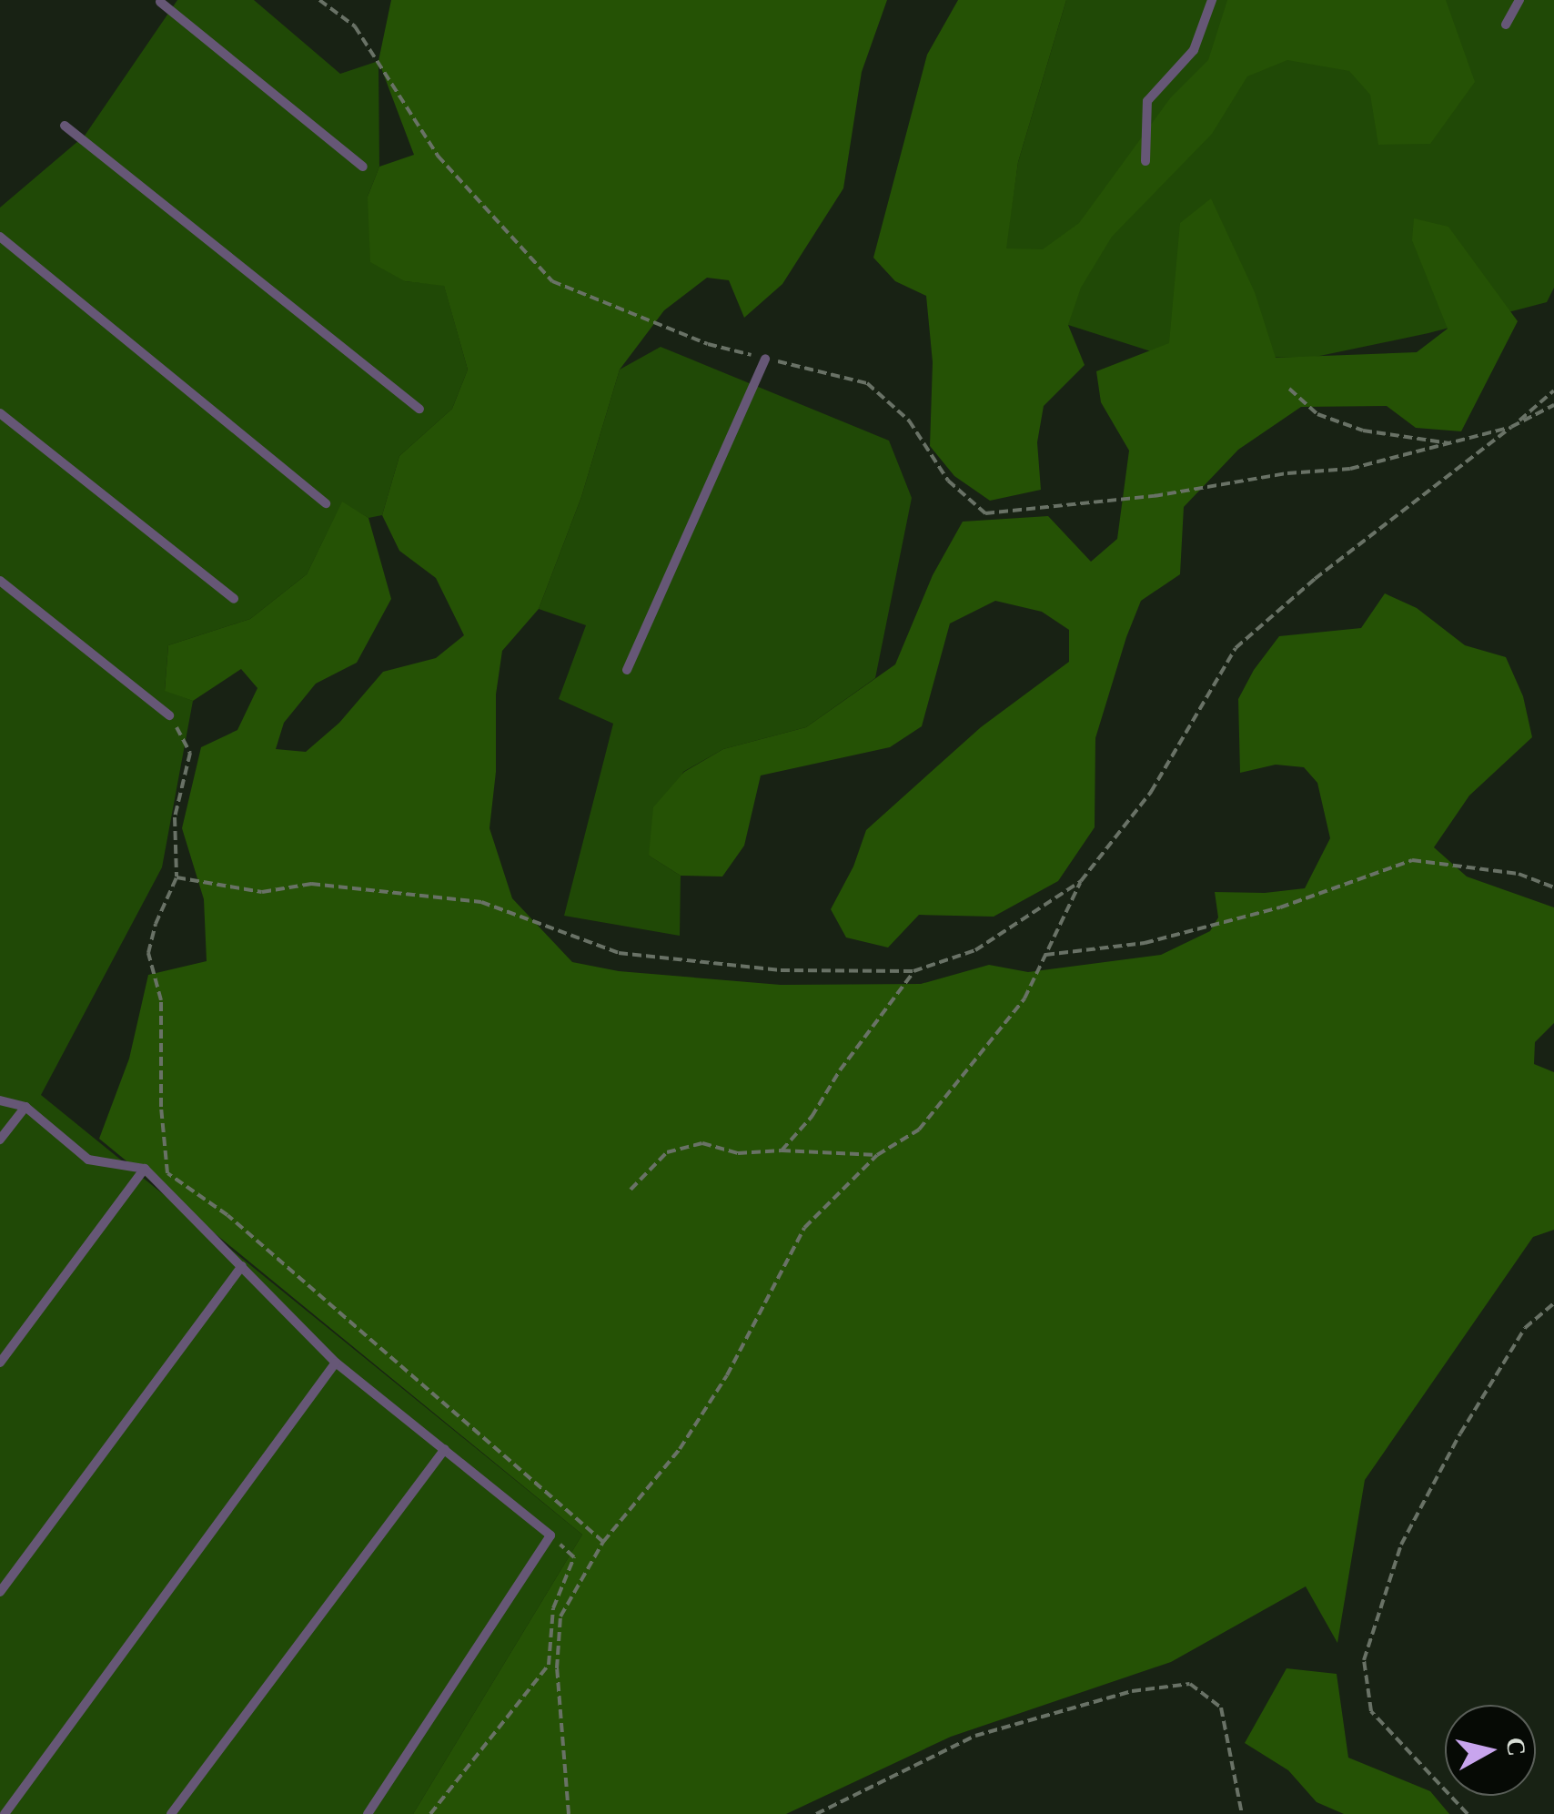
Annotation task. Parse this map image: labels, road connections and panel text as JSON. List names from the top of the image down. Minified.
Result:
{"north":"right"}
